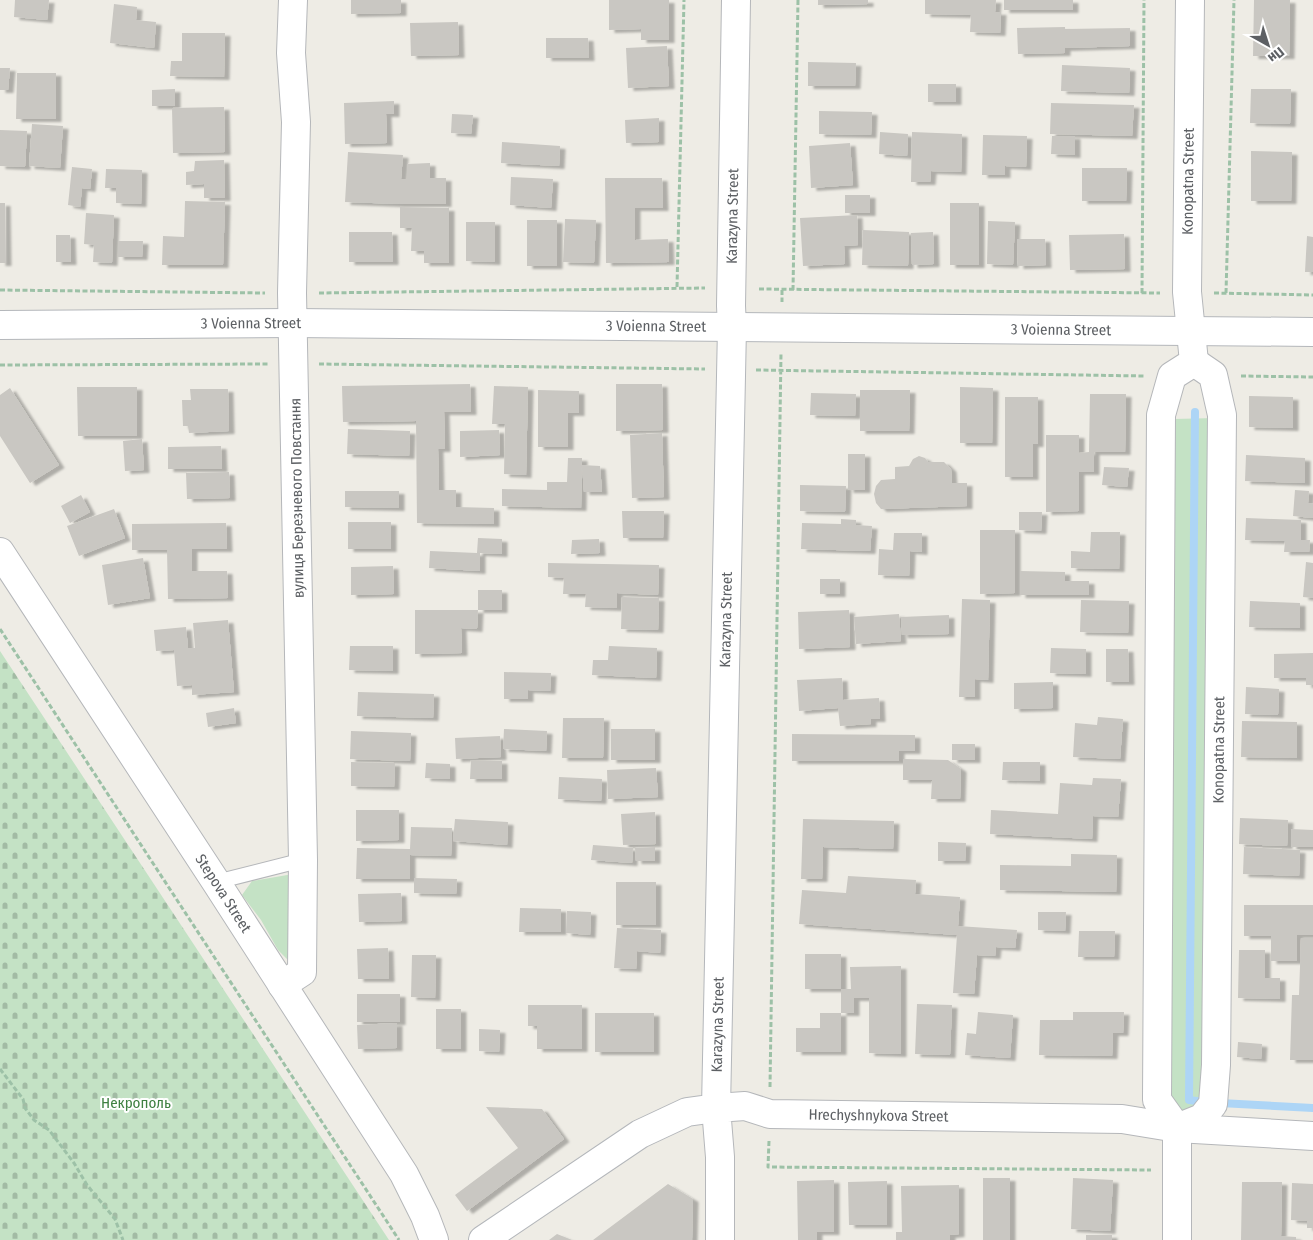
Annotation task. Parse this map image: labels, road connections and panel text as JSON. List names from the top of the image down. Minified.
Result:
{"streets":{"street":["Konopatna Street","Karazyna Street","3 Voienna Street","вулиця Березневого Повстання","Stepova Street","Hrechyshnykova Street"]},"crossings":[["Konopatna Street","3 Voienna Street"],["Konopatna Street","Hrechyshnykova Street"],["Karazyna Street","3 Voienna Street"],["Karazyna Street","Hrechyshnykova Street"],["3 Voienna Street","вулиця Березневого Повстання"],["вулиця Березневого Повстання","Stepova Street"]],"parks":["Некрополь"],"north":"bottom right"}
